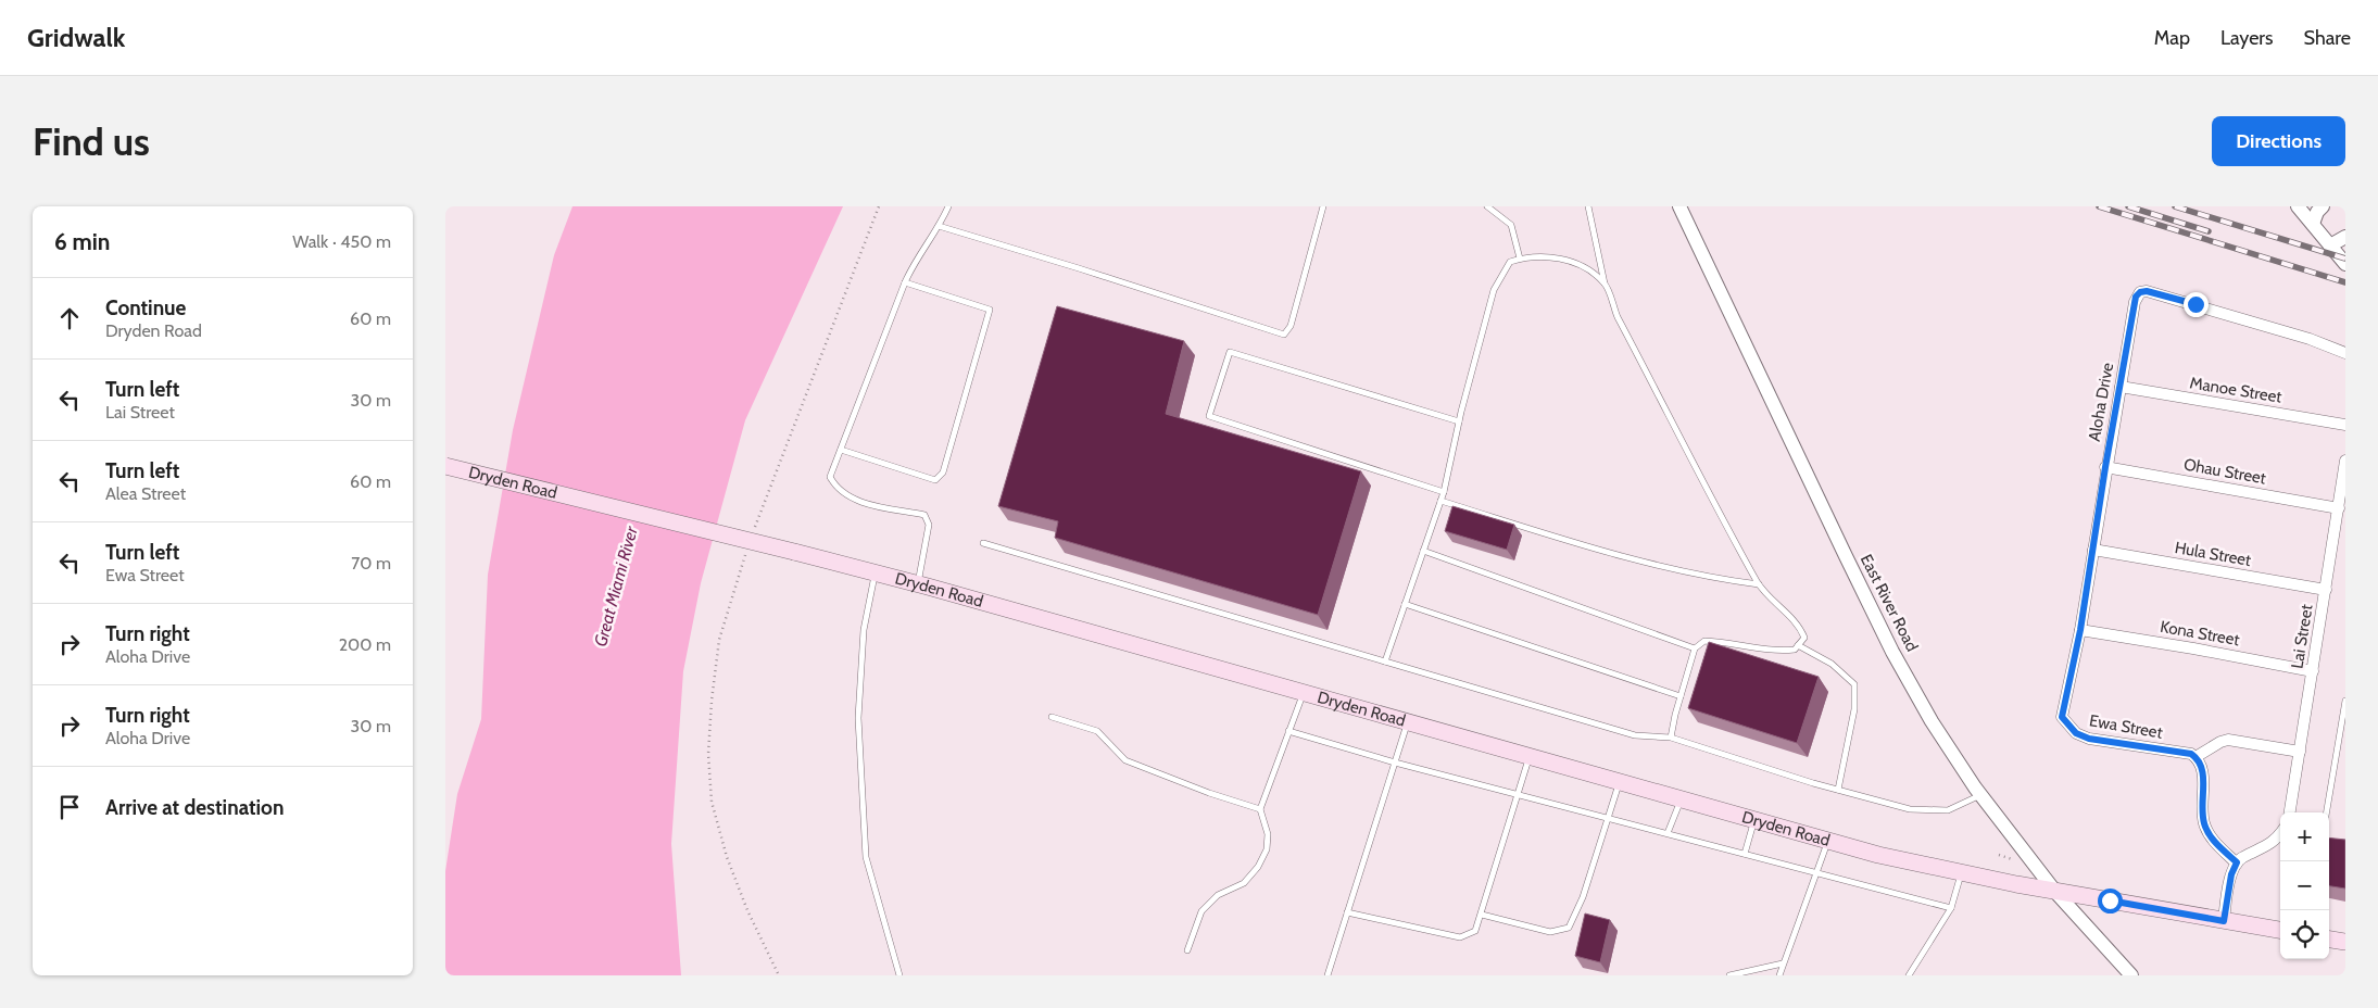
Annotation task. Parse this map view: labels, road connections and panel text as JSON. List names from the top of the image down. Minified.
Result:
{"streets":{"main road":["Dryden Road"],"street":["Manoe Street","Aloha Drive","Ohau Street","Hula Street","East River Road","Kona Street","Lai Street","Ewa Street"]},"crossings":[["Manoe Street","Aloha Drive"],["Aloha Drive","Ohau Street"],["Aloha Drive","Hula Street"],["Aloha Drive","Kona Street"],["Aloha Drive","Ewa Street"],["Ohau Street","Lai Street"],["Dryden Road","East River Road"],["Hula Street","Lai Street"],["Kona Street","Lai Street"]],"water":["Great Miami River"],"page":{"header":"Gridwalk","nav":["Map","Layers","Share"],"buttons":"Directions","title":"Find us","heading":["6 min","Walk · 450 m"],"list":[["Continue","Dryden Road","60 m"],["Turn left","Lai Street","30 m"],["Turn left","Alea Street","60 m"],["Turn left","Ewa Street","70 m"],["Turn right","Aloha Drive","200 m"],["Turn right","Aloha Drive","30 m"],"Arrive at destination"],"map_buttons":["+","−"]}}
